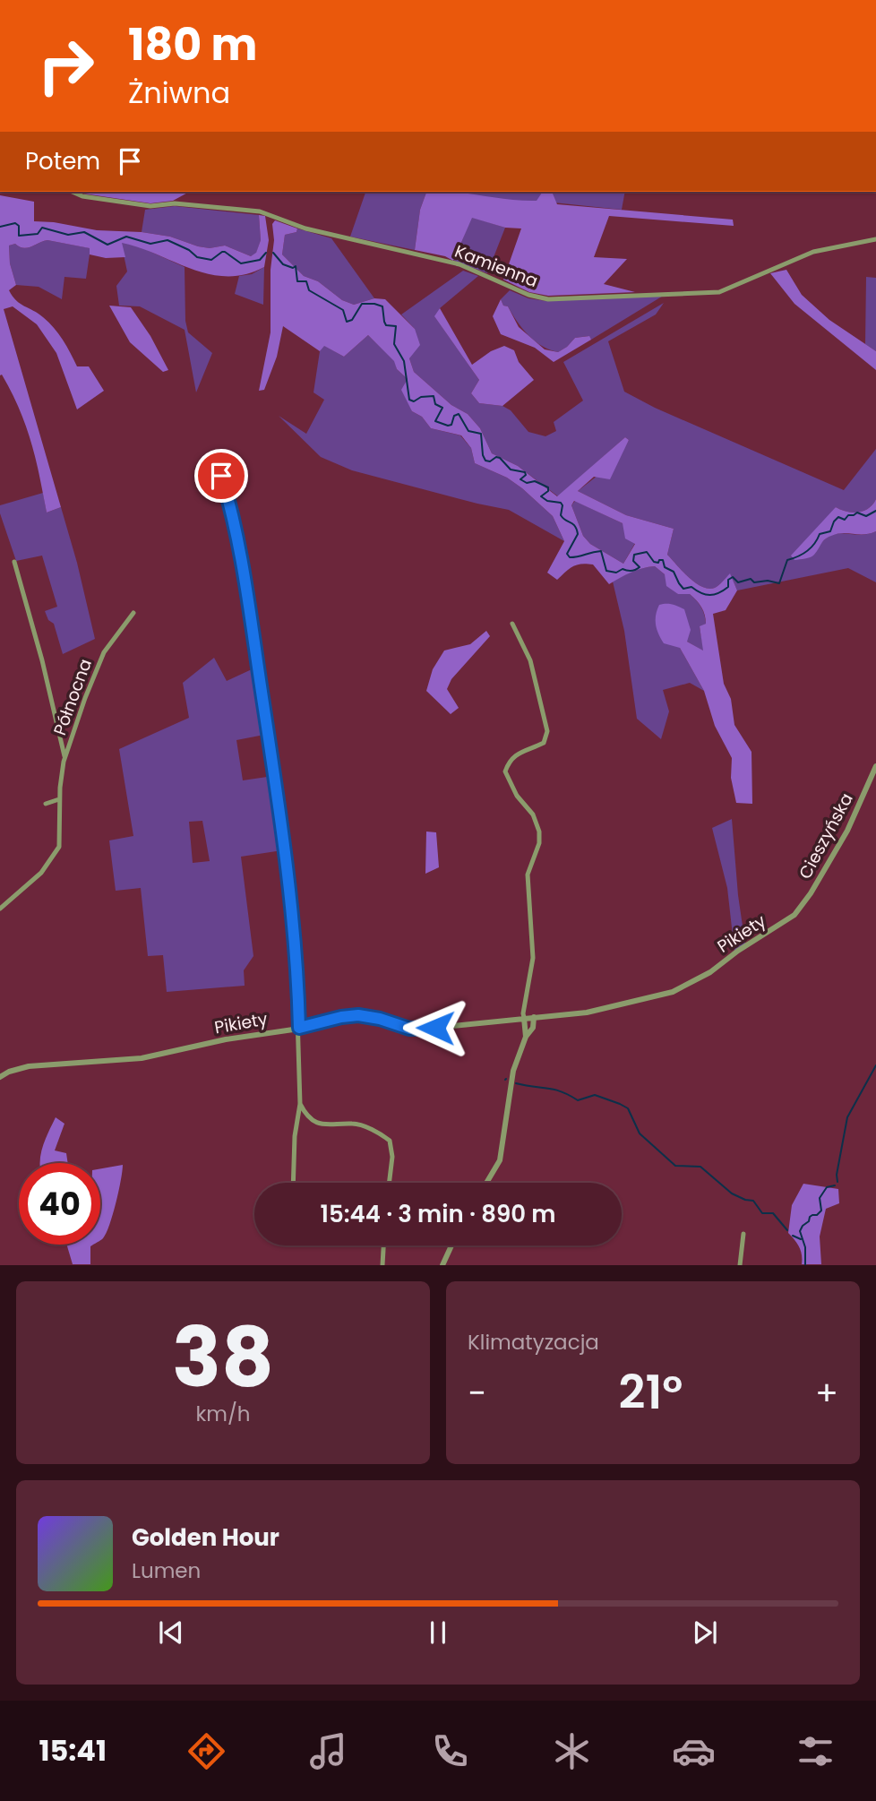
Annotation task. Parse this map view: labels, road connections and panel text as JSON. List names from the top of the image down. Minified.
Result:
{"streets":{"street":["Kamienna","Północna","Cieszyńska","Pikiety"]},"crossings":[["Cieszyńska","Pikiety"]],"page":{"turn":["180 m","Żniwna"],"then":"Potem","limit":"40","trip":"15:44 · 3 min · 890 m","tile":[["38","km/h"],"Klimatyzacja"],"heat":["−","21°","+"],"song":["Golden Hour","Lumen"],"tabs":"15:41"}}
